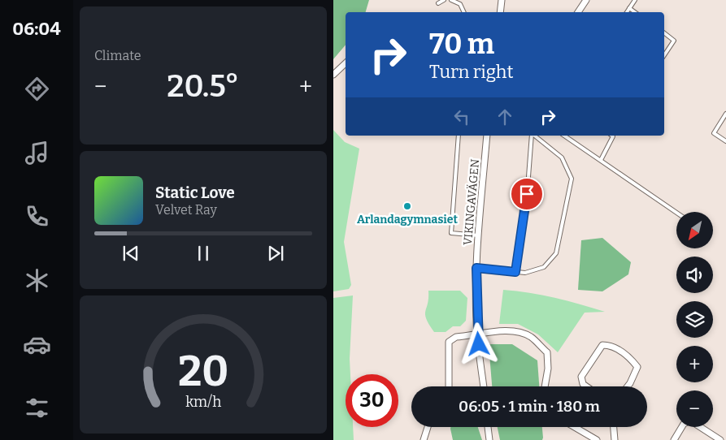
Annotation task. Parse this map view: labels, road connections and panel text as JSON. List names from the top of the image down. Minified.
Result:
{"streets":{"street":["VIKINGAVÄGEN"]},"places":["Arlandagymnasiet"],"north":"bottom left","page":{"tabs":"06:04","tile":"Climate","turn":["70 m","Turn right"],"heat":["−","20.5°","+"],"song":["Static Love","Velvet Ray"],"map_buttons":["+","−"],"limit":"30","trip":"06:05 · 1 min · 180 m","gauge":["20","km/h"]}}
